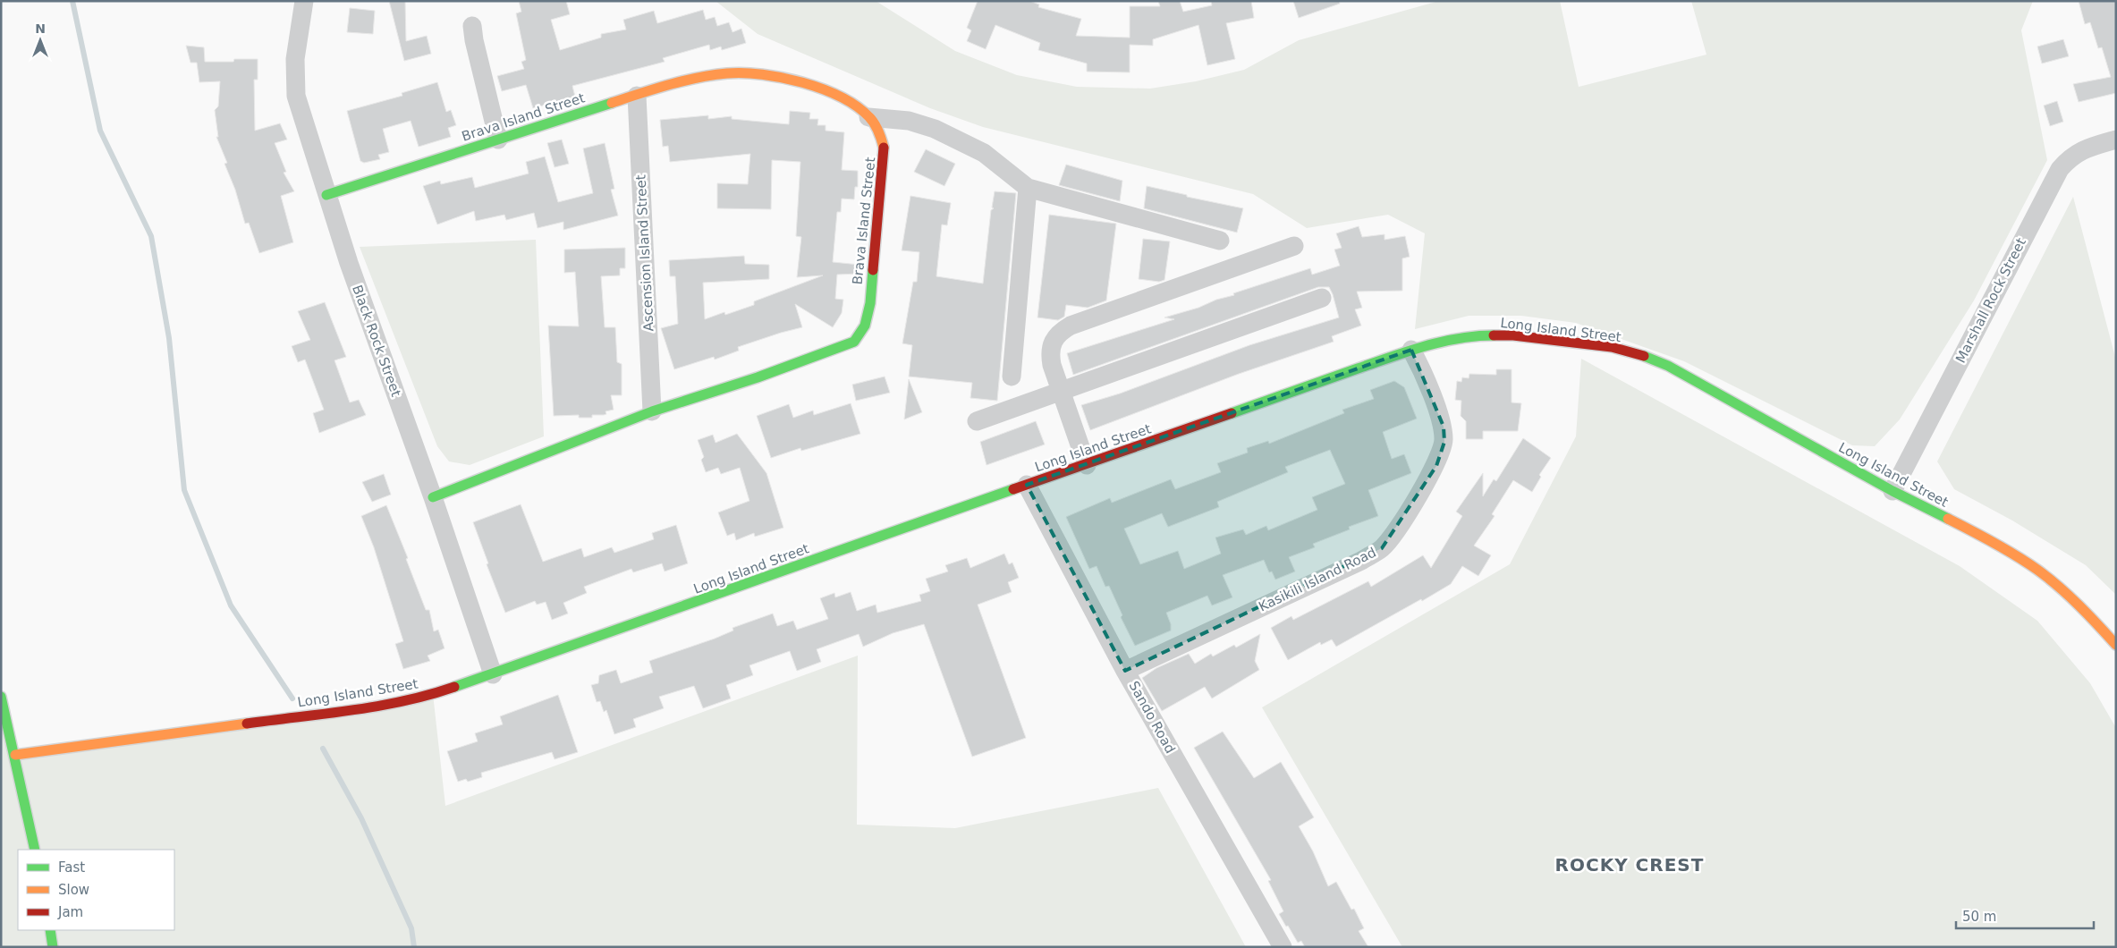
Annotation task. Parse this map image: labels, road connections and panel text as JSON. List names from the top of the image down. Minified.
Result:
{"streets":{"street":["Brava Island Street","Ascension Island Street","Marshall Rock Street","Long Island Street","Black Rock Street","Kasikili Island Road","Sando Road"]},"crossings":[["Brava Island Street","Ascension Island Street"],["Brava Island Street","Black Rock Street"],["Marshall Rock Street","Long Island Street"],["Long Island Street","Black Rock Street"],["Long Island Street","Kasikili Island Road"],["Long Island Street","Sando Road"],["Kasikili Island Road","Sando Road"]],"districts":["ROCKY CREST"],"legend":["Fast","Slow","Jam"],"scale_bar":"50 m","north":"top"}
